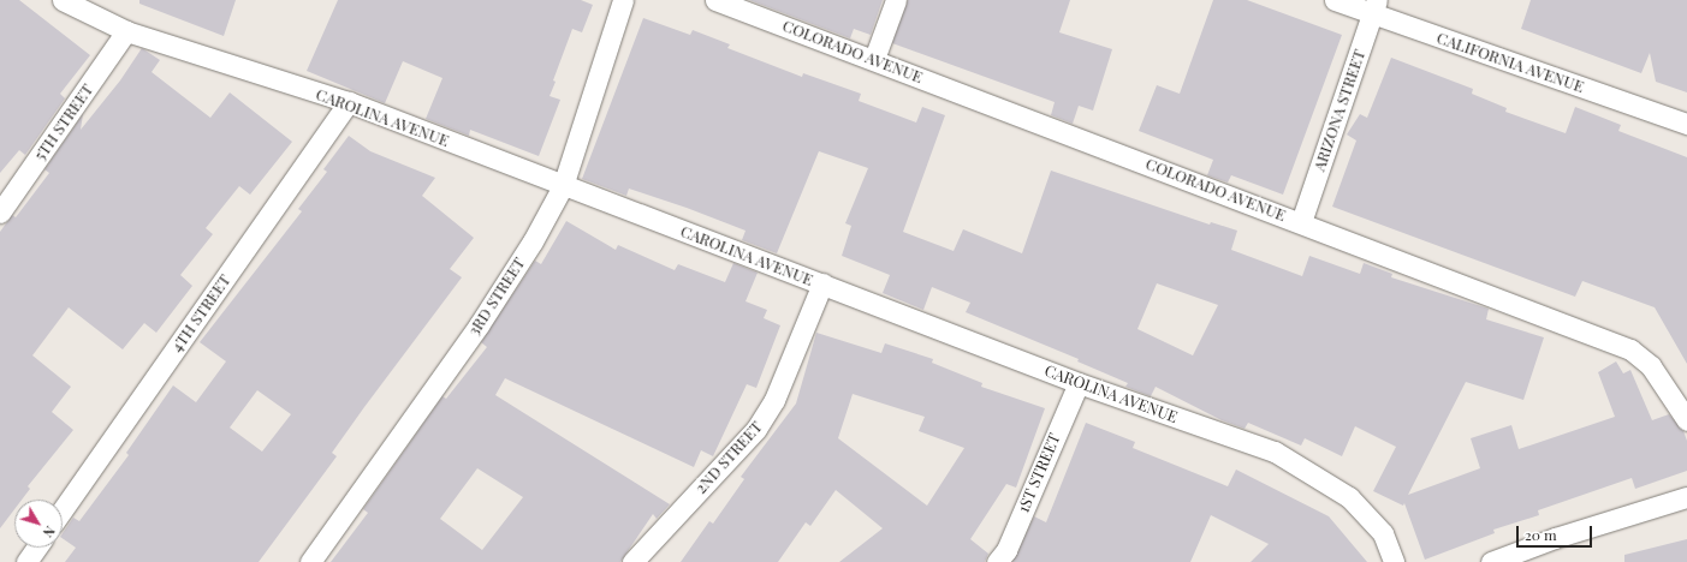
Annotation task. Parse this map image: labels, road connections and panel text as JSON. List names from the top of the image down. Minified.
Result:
{"streets":{"street":["COLORADO AVENUE","CALIFORNIA AVENUE","ARIZONA STREET","CAROLINA AVENUE","5TH STREET","3RD STREET","4TH STREET","2ND STREET","1ST STREET"]},"crossings":[["COLORADO AVENUE","ARIZONA STREET"],["CALIFORNIA AVENUE","ARIZONA STREET"],["CAROLINA AVENUE","5TH STREET"],["CAROLINA AVENUE","3RD STREET"],["CAROLINA AVENUE","4TH STREET"],["CAROLINA AVENUE","2ND STREET"],["CAROLINA AVENUE","1ST STREET"]],"scale_bar":"20 m","north":"bottom right"}
